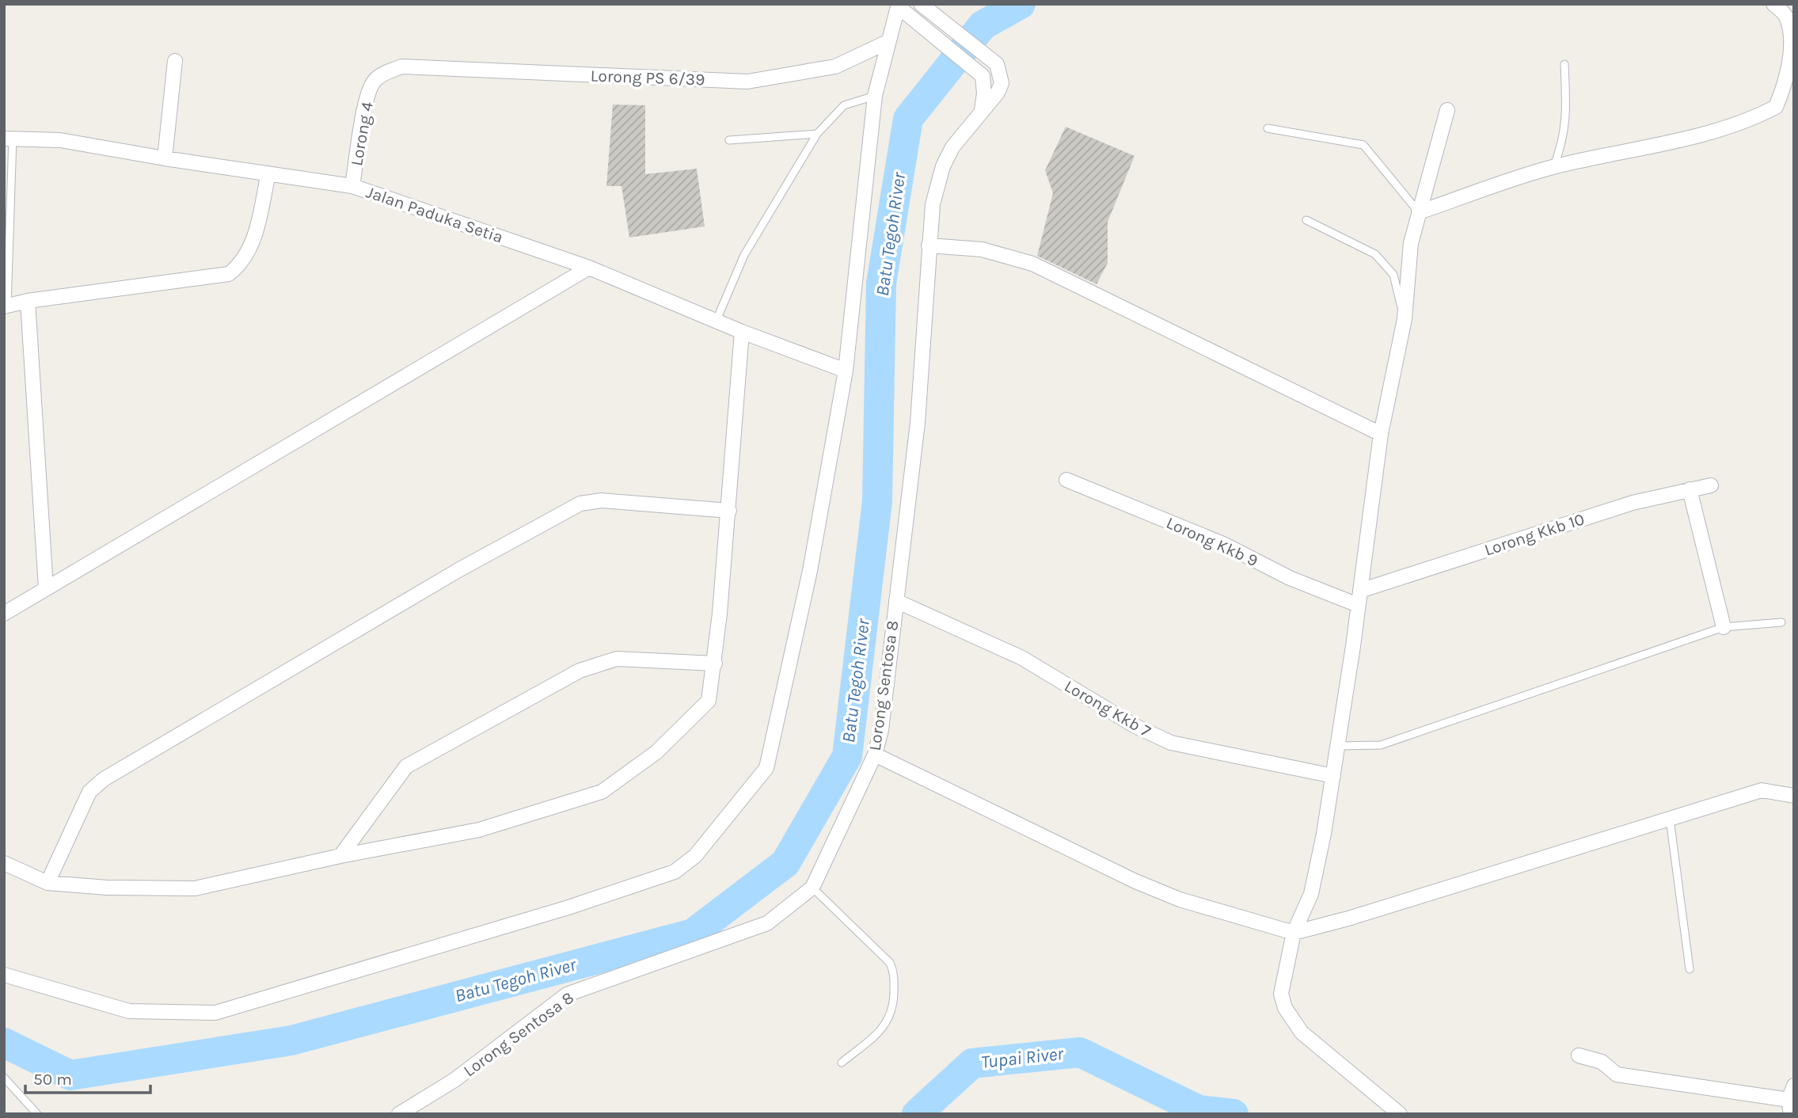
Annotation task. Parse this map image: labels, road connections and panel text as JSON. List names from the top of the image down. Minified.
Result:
{"streets":{"street":["Lorong PS 6/39","Lorong 4","Jalan Paduka Setia","Lorong Kkb 10","Lorong Kkb 9","Lorong Sentosa 8","Lorong Kkb 7"]},"crossings":[["Lorong PS 6/39","Lorong 4"],["Lorong 4","Jalan Paduka Setia"],["Lorong Kkb 10","Lorong Kkb 9"],["Lorong Sentosa 8","Lorong Kkb 7"]],"water":["Batu Tegoh River","Tupai River"],"scale_bar":"50 m"}
